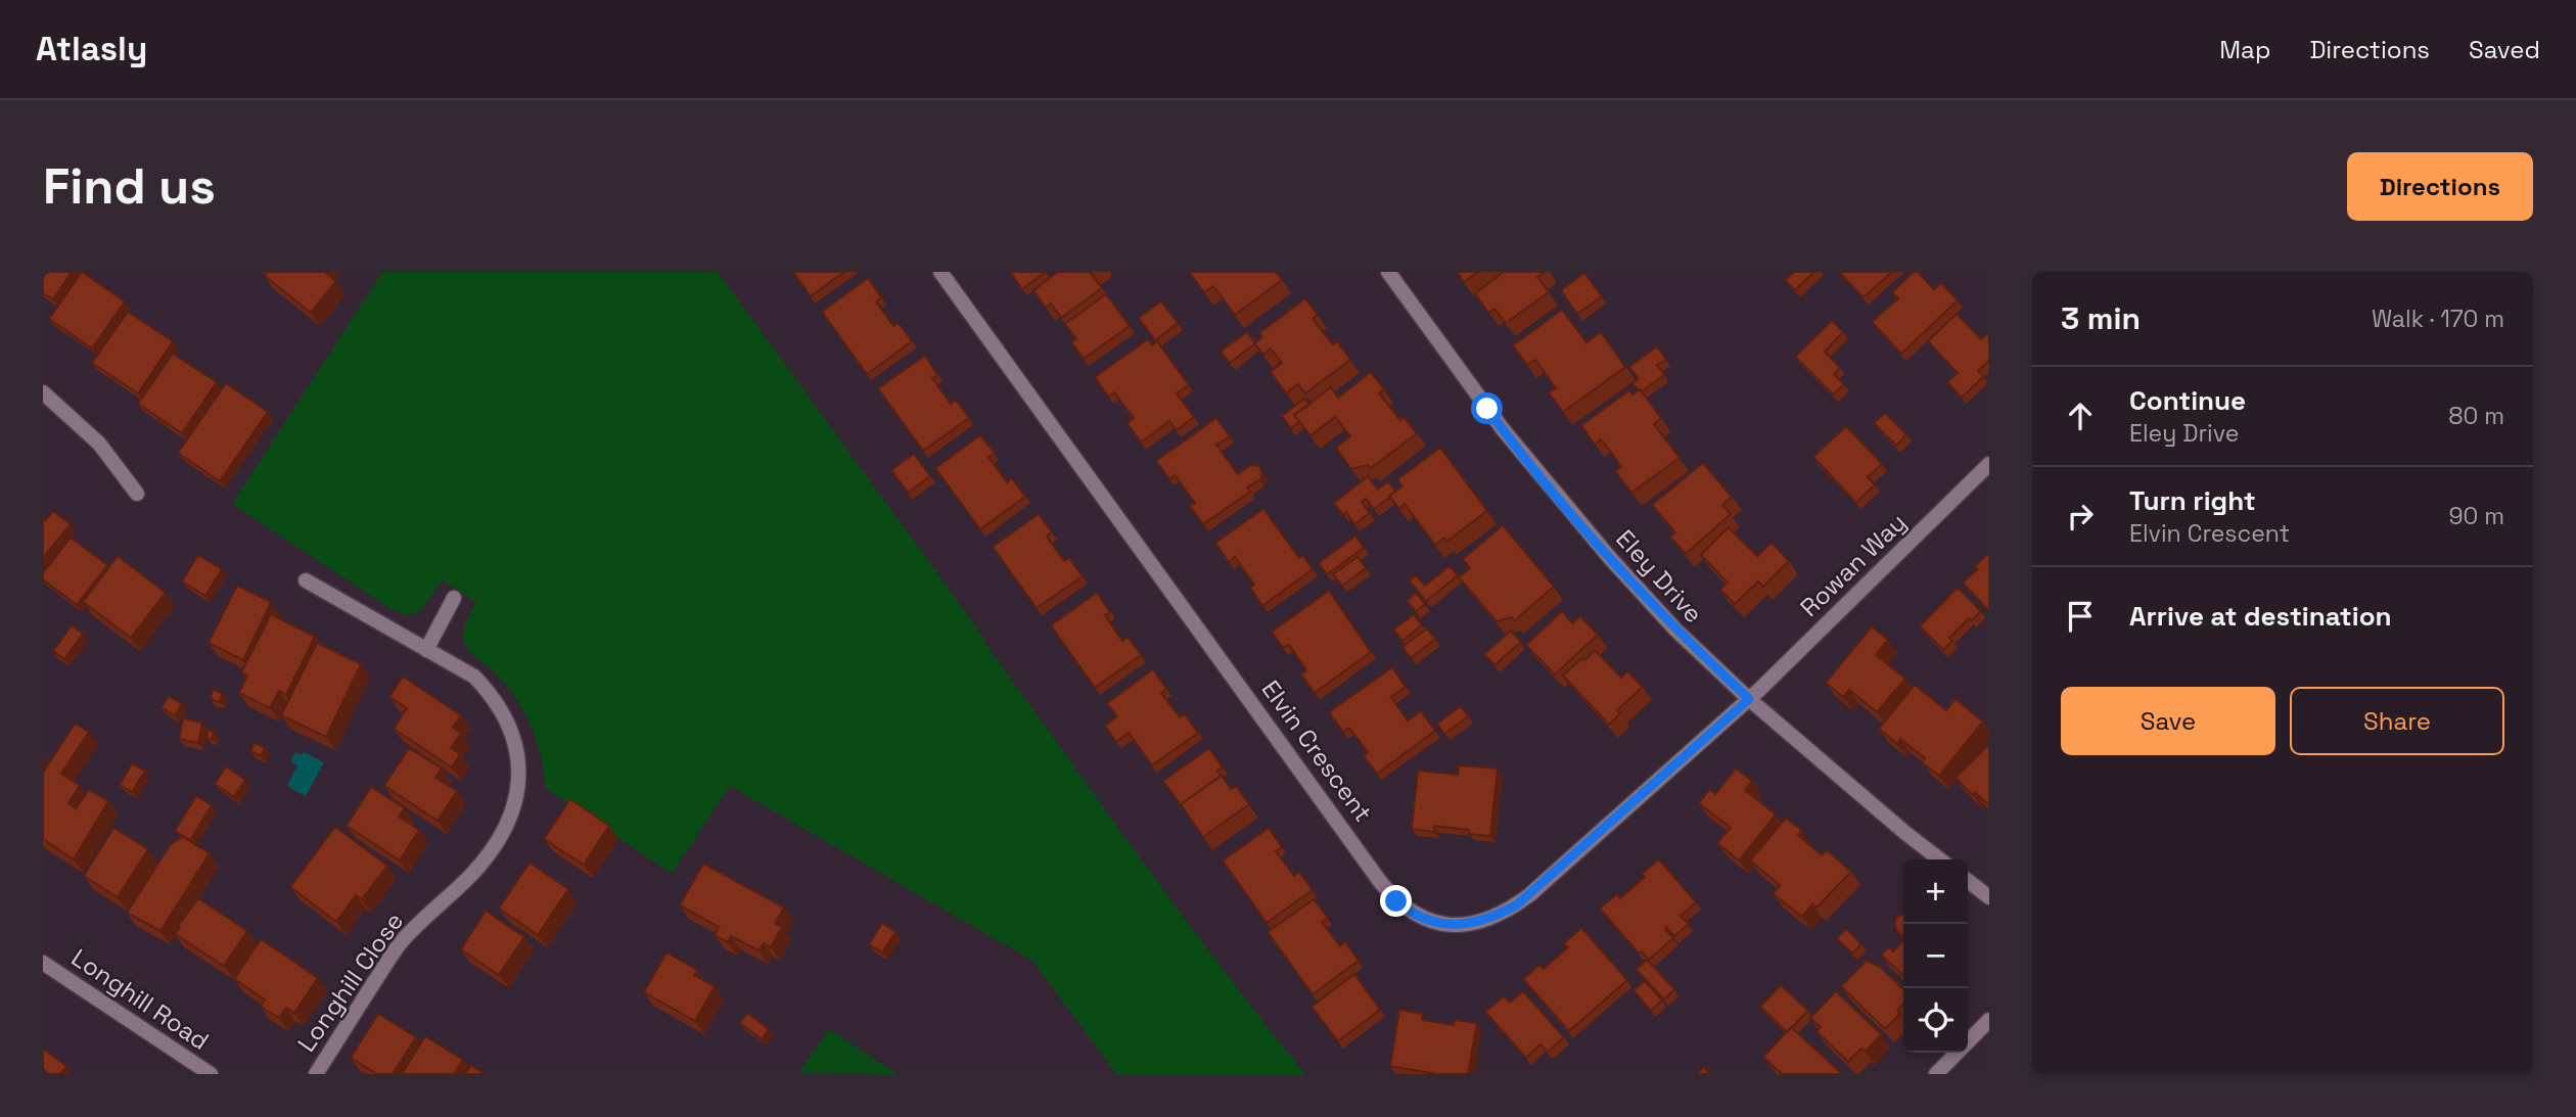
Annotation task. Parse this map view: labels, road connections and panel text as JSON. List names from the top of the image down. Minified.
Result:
{"streets":{"street":["Rowan Way","Eley Drive","Elvin Crescent","Longhill Close","Longhill Road"]},"crossings":[["Rowan Way","Eley Drive"],["Rowan Way","Elvin Crescent"],["Eley Drive","Elvin Crescent"]],"page":{"header":"Atlasly","nav":["Map","Directions","Saved"],"buttons":["Directions",["Save","Share"]],"title":"Find us","heading":["3 min","Walk · 170 m"],"list":[["Continue","Eley Drive","80 m"],["Turn right","Elvin Crescent","90 m"],"Arrive at destination"],"map_buttons":["+","−"]}}
